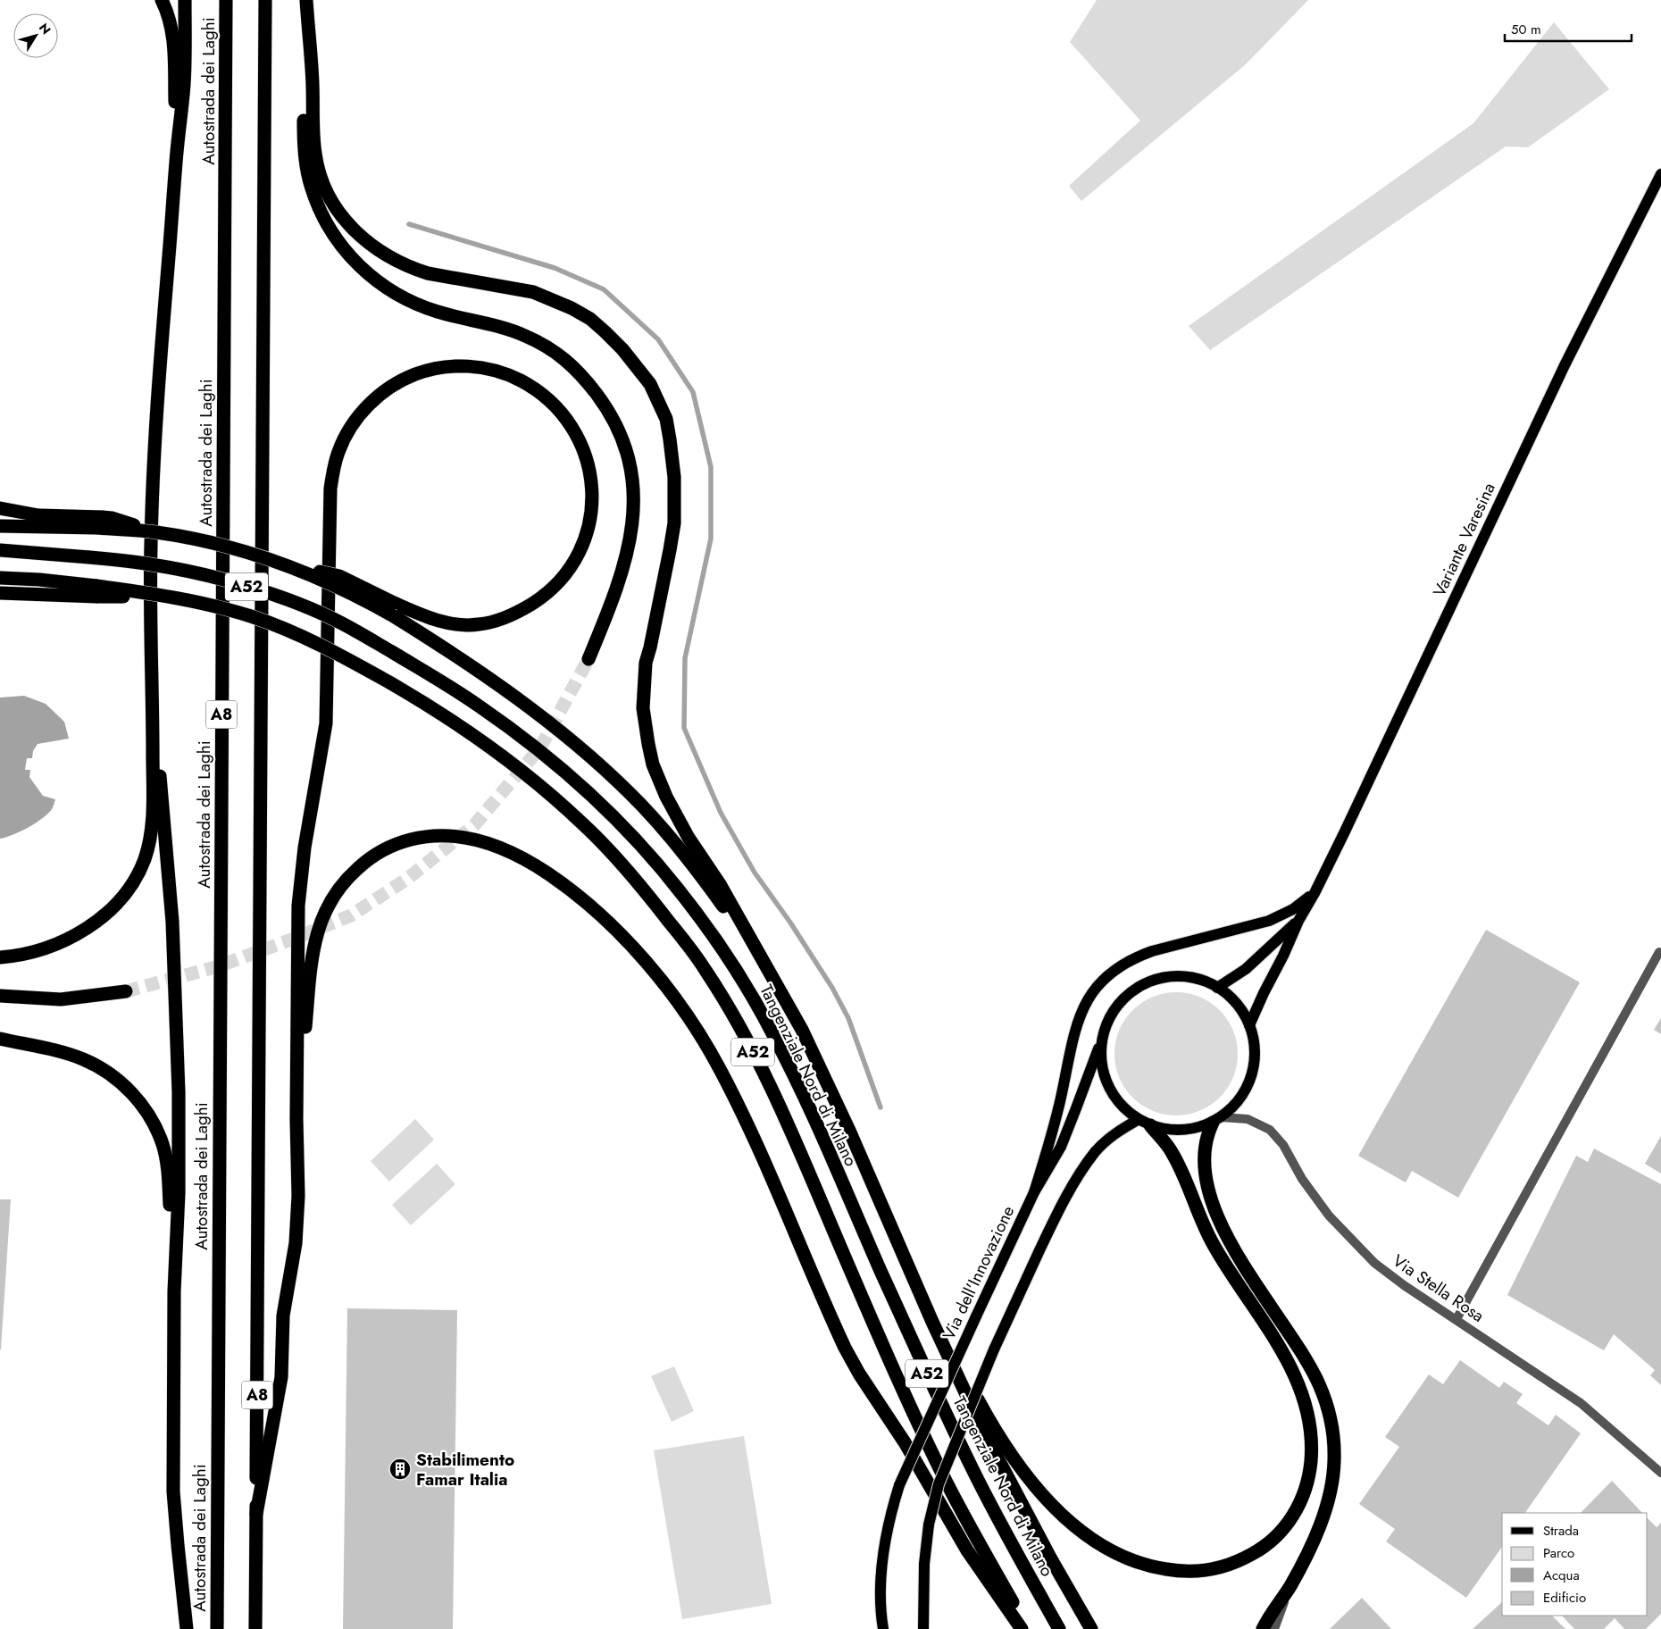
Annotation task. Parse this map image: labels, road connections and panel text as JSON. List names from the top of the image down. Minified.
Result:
{"streets":{"highway":["Autostrada dei Laghi","A52","A8","Tangenziale Nord di Milano"],"main road":["Variante Varesina","Via dell'Innovazione"],"street":["Via Stella Rosa"]},"crossings":[["Variante Varesina","Via dell'Innovazione"],["Variante Varesina","Via Stella Rosa"],["Via dell'Innovazione","Via Stella Rosa"]],"places":{"building":["Stabilimento Famar Italia"]},"legend":["Strada","Parco","Acqua","Edificio"],"scale_bar":"50 m","north":"top right"}
